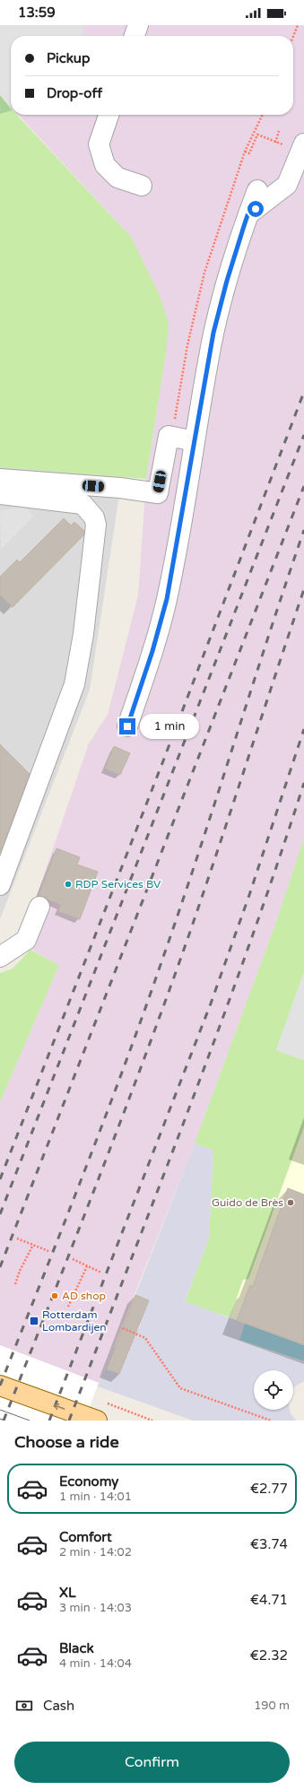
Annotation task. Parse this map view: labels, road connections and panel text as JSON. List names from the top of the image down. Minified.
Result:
{"places":{"other":["RDP Services BV","Guido de Brès","AD shop"],"transit":["Rotterdam Lombardijen"]},"page":{"status":"13:59","banner":["Pickup","Drop-off"],"bubble":"1 min","heading":"Choose a ride","list":[{"name":"Economy","note":"1 min · 14:01","value":"€2.77"},{"name":"Comfort","note":"2 min · 14:02","value":"€3.74"},{"name":"XL","note":"3 min · 14:03","value":"€4.71"},{"name":"Black","note":"4 min · 14:04","value":"€2.32"}],"pay":["Cash","190 m"],"buttons":"Confirm"}}
